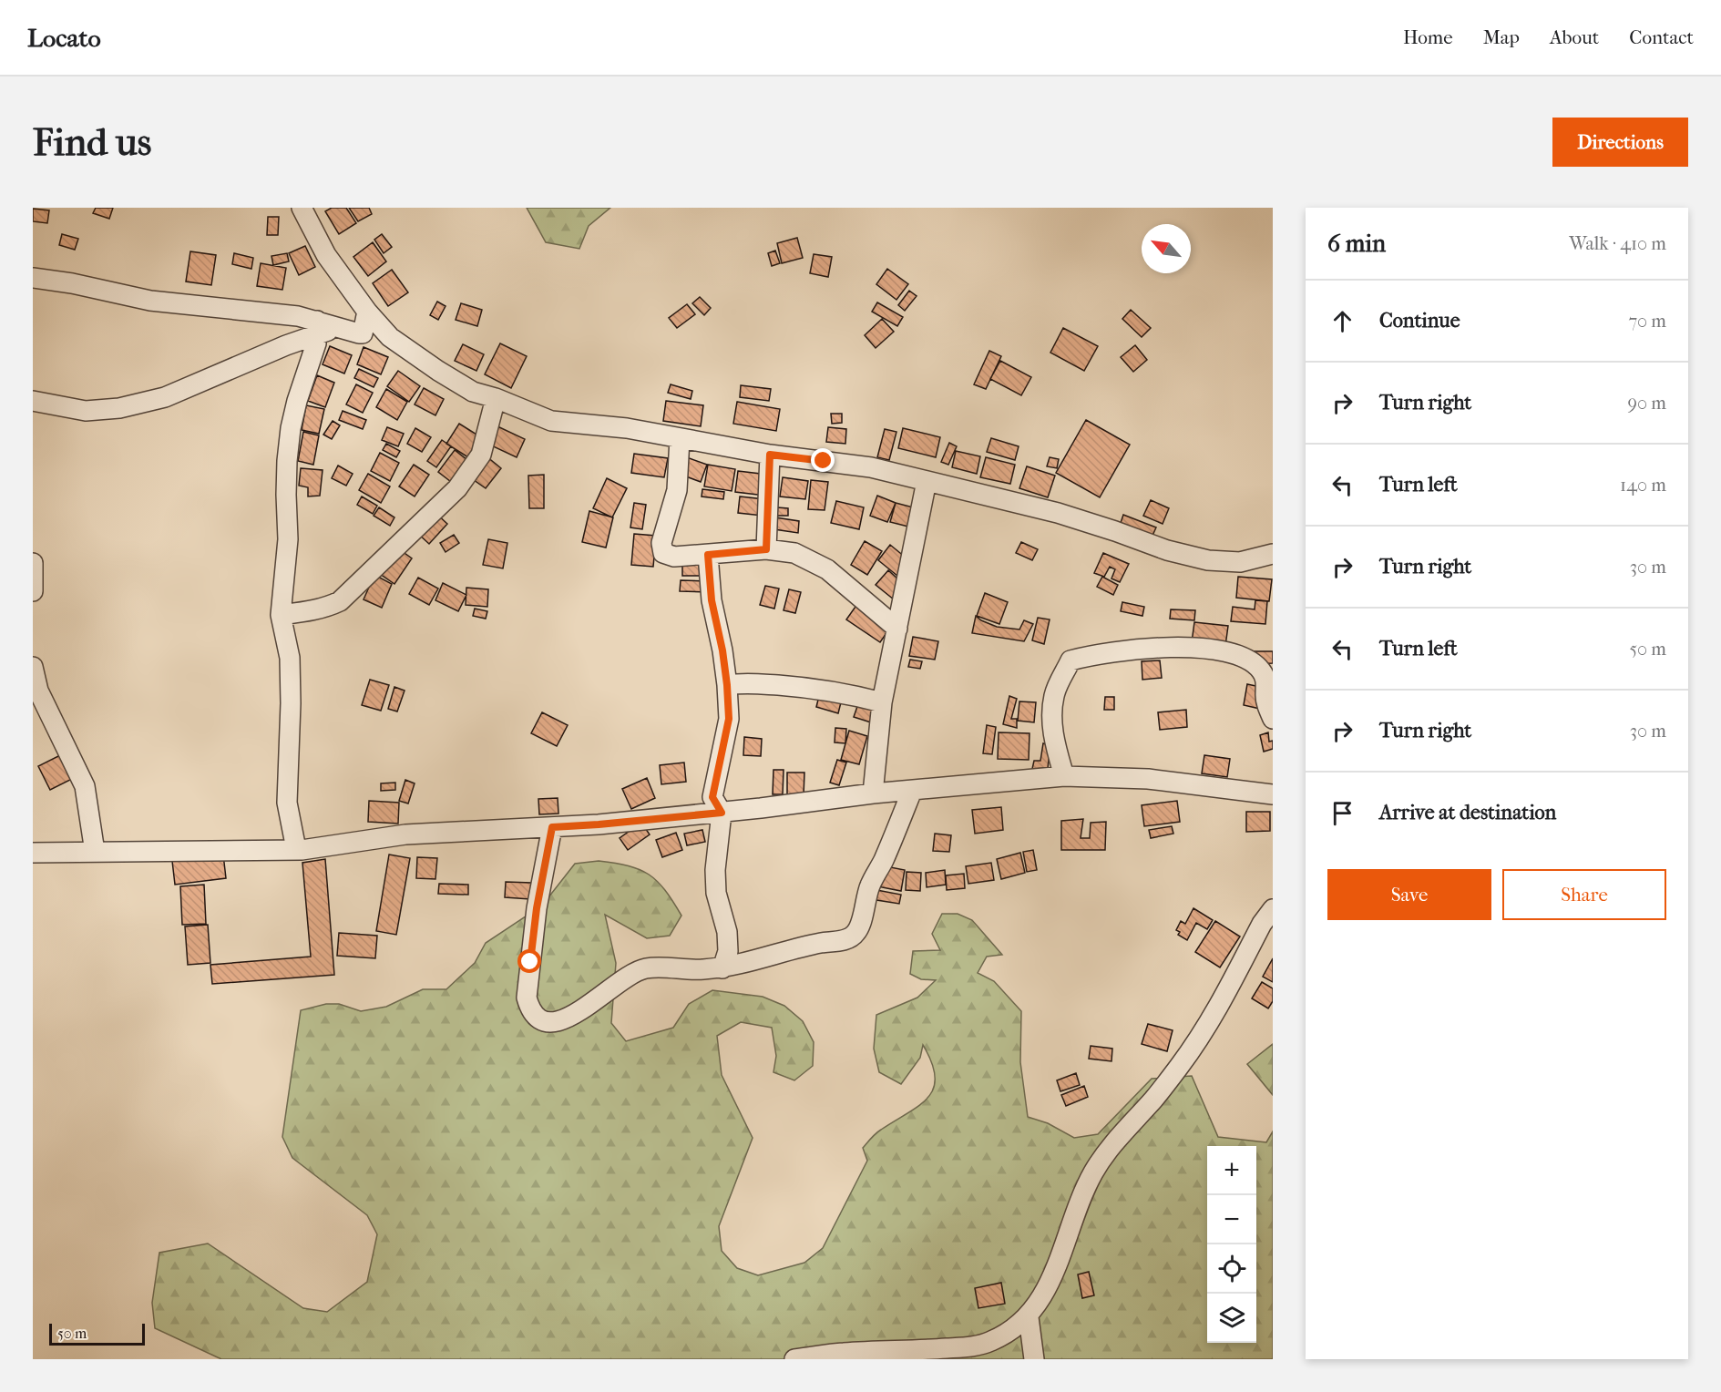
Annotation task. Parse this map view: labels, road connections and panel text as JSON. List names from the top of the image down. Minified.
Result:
{"scale_bar":"50 m","north":"top left","page":{"header":"Locato","nav":["Home","Map","About","Contact"],"buttons":["Directions",["Save","Share"]],"title":"Find us","heading":["6 min","Walk · 410 m"],"list":[["Continue","70 m"],["Turn right","90 m"],["Turn left","140 m"],["Turn right","30 m"],["Turn left","50 m"],["Turn right","30 m"],"Arrive at destination"],"map_buttons":["+","−"],"scale":"50 m"}}
